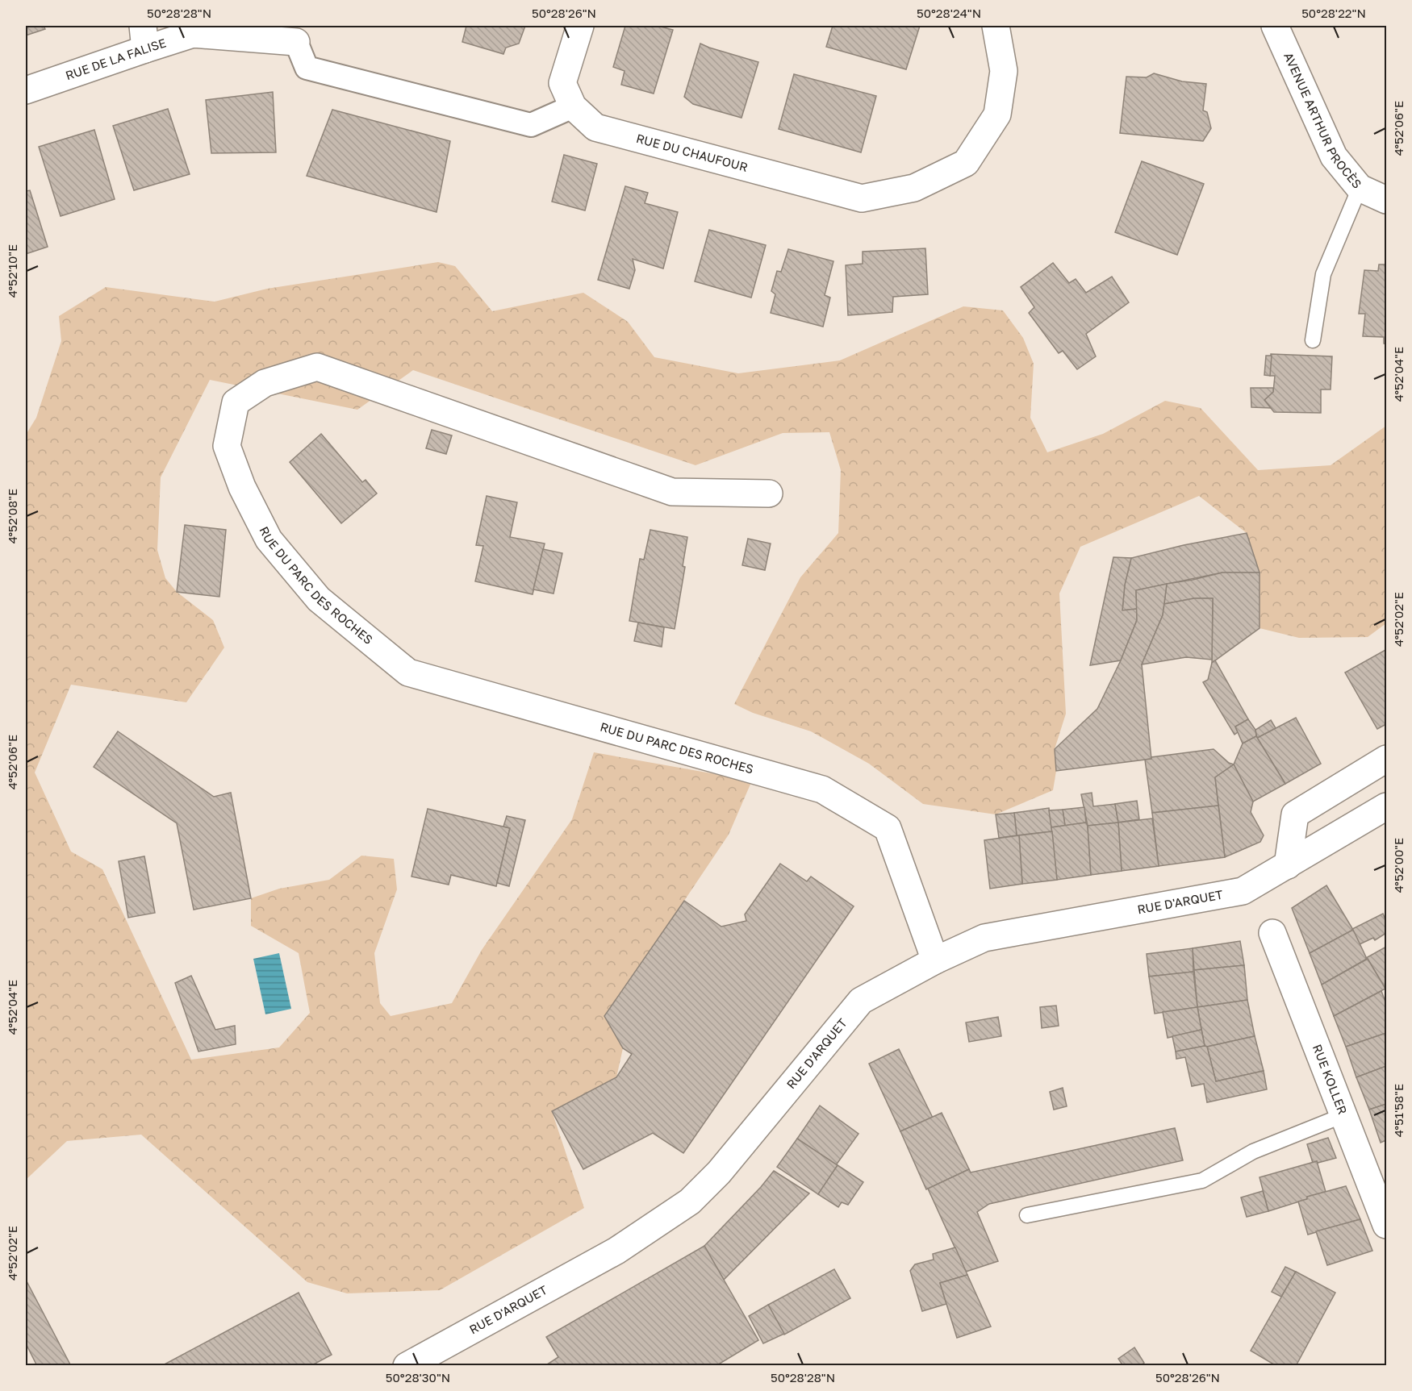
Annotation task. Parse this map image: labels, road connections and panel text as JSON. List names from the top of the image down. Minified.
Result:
{"streets":{"street":["RUE DE LA FALISE","AVENUE ARTHUR PROCÈS","RUE DU CHAUFOUR","RUE DU PARC DES ROCHES","RUE D'ARQUET","RUE KOLLER"]},"crossings":[["RUE DU PARC DES ROCHES","RUE D'ARQUET"]],"coordinates":["50°28'28\"N","50°28'26\"N","50°28'24\"N","50°28'22\"N","4°52'06\"E","4°52'10\"E","4°52'04\"E","4°52'08\"E","4°52'02\"E","4°52'00\"E","4°51'58\"E","50°28'30\"N"]}
